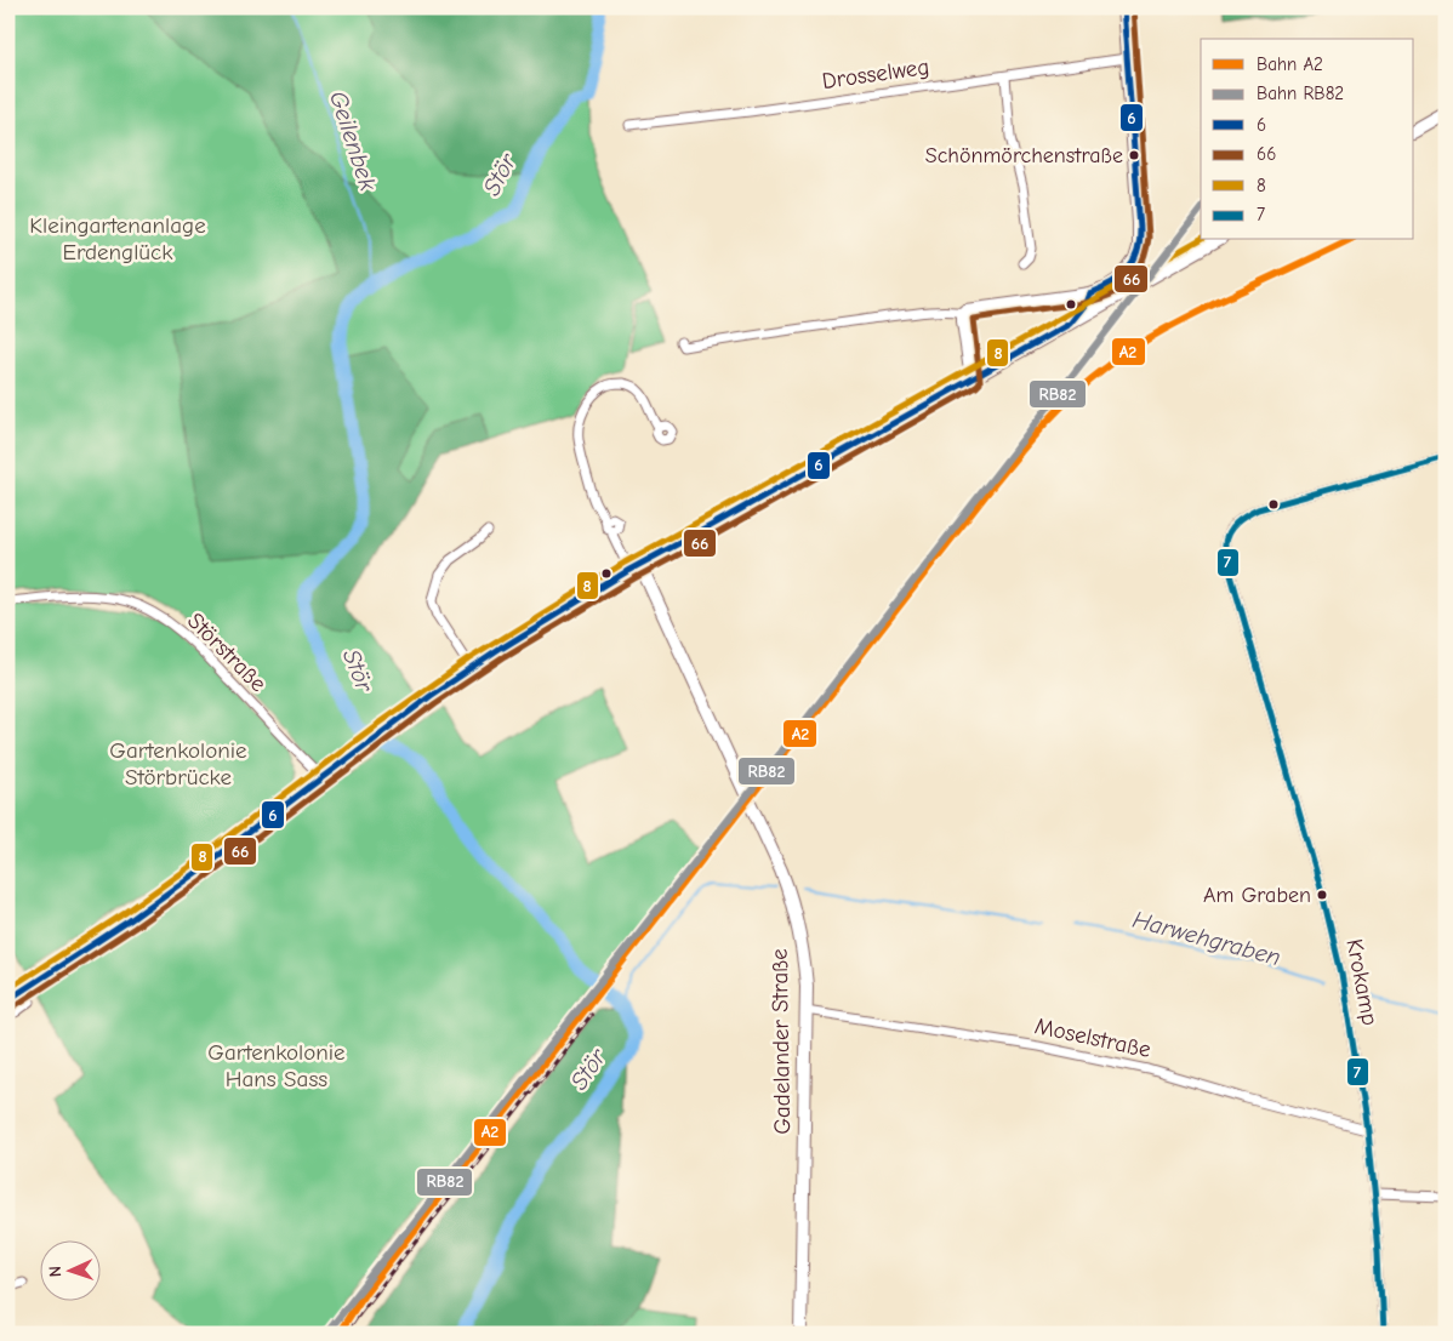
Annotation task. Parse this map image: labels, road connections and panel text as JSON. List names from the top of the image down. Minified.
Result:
{"streets":{"street":["Drosselweg","Störstraße","Krokamp","Moselstraße","Gadelander Straße"]},"crossings":[["Krokamp","Moselstraße"],["Moselstraße","Gadelander Straße"]],"water":["Geilenbek","Stör","Harwehgraben"],"parks":["Kleingartenanlage Erdenglück","Gartenkolonie Störbrücke","Gartenkolonie Hans Sass"],"places":["Schönmörchenstraße","Am Graben"],"lines":["transit line 6","transit line 66","rail line RB82","transit line 8","rail line A2","transit line 7"],"legend":["Bahn A2","Bahn RB82","6","66","8","7"],"north":"left"}
